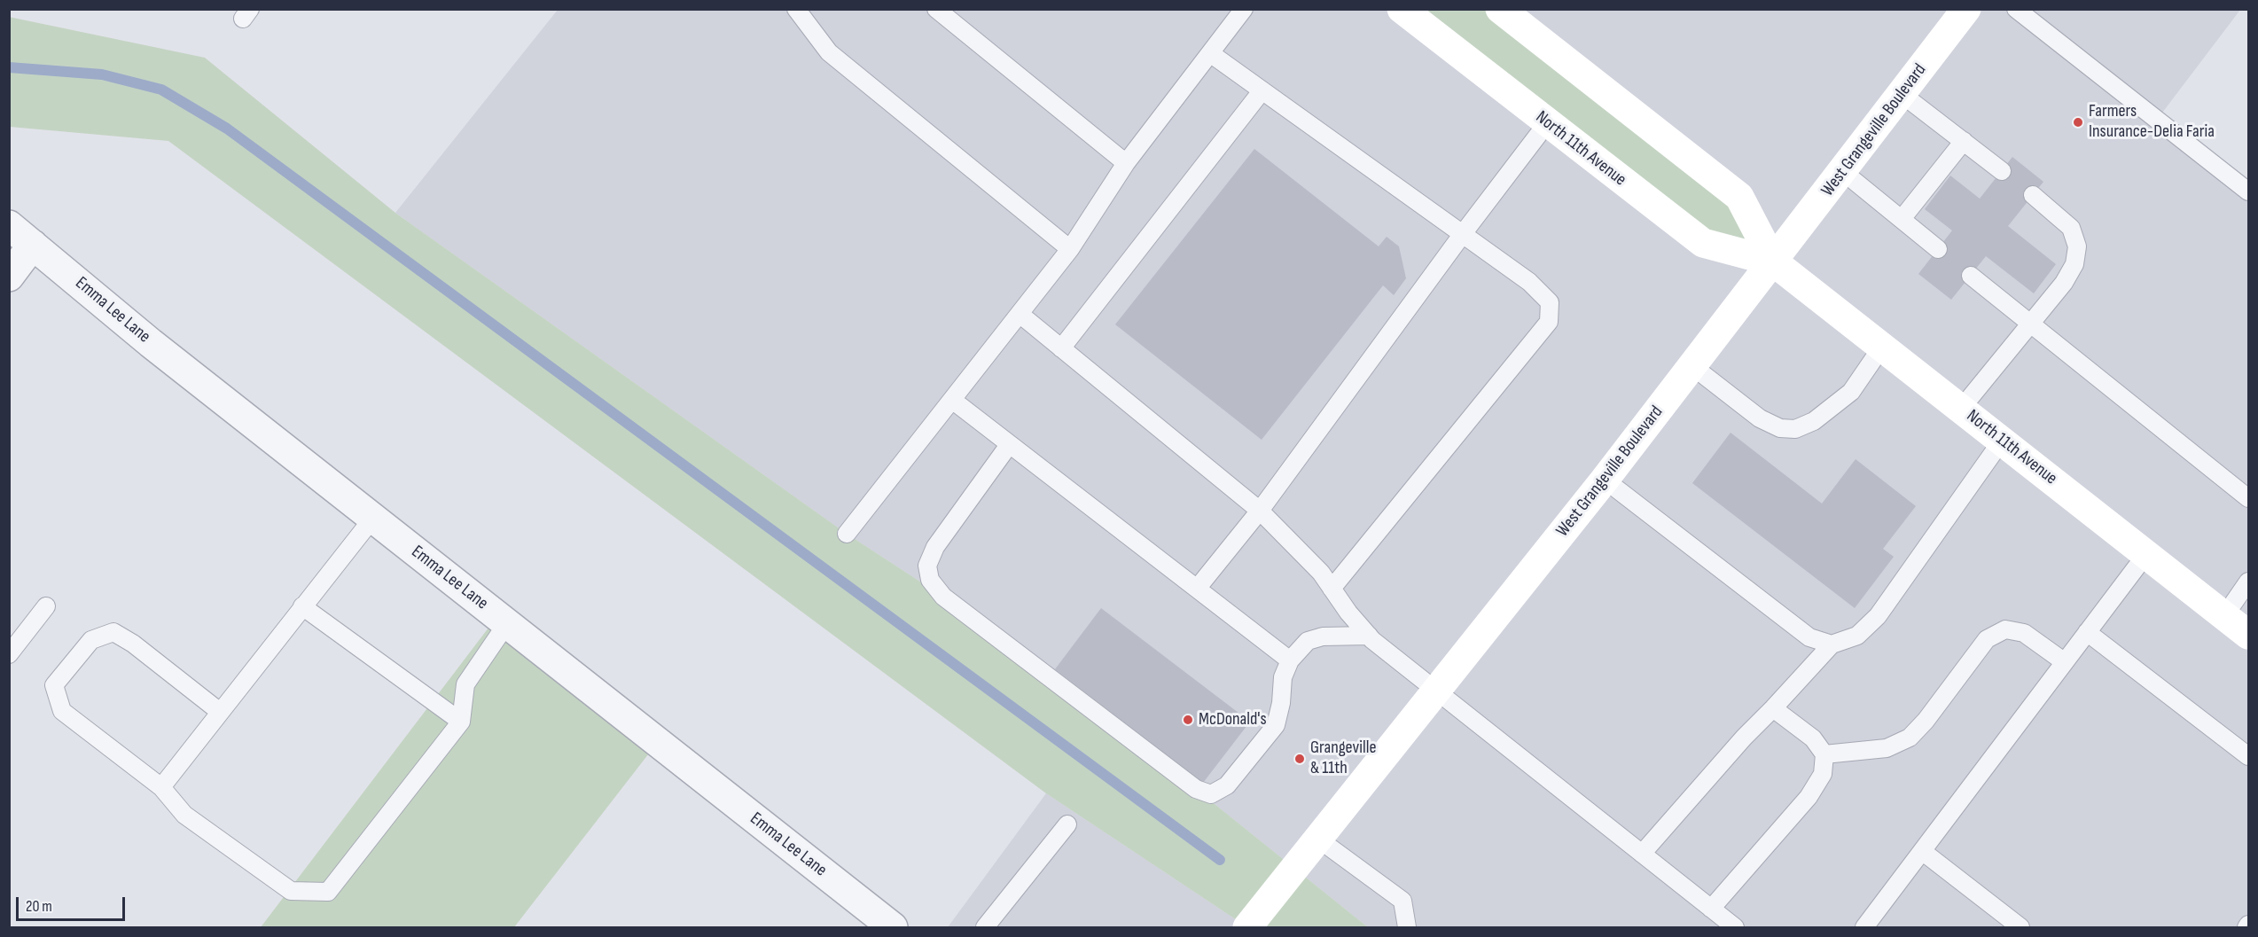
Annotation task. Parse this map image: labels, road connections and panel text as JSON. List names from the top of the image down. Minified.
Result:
{"streets":{"main road":["West Grangeville Boulevard","North 11th Avenue"],"street":["Emma Lee Lane"]},"crossings":[["West Grangeville Boulevard","North 11th Avenue"]],"places":["Farmers Insurance-Delia Faria","McDonald's","Grangeville & 11th"],"scale_bar":"20 m"}
